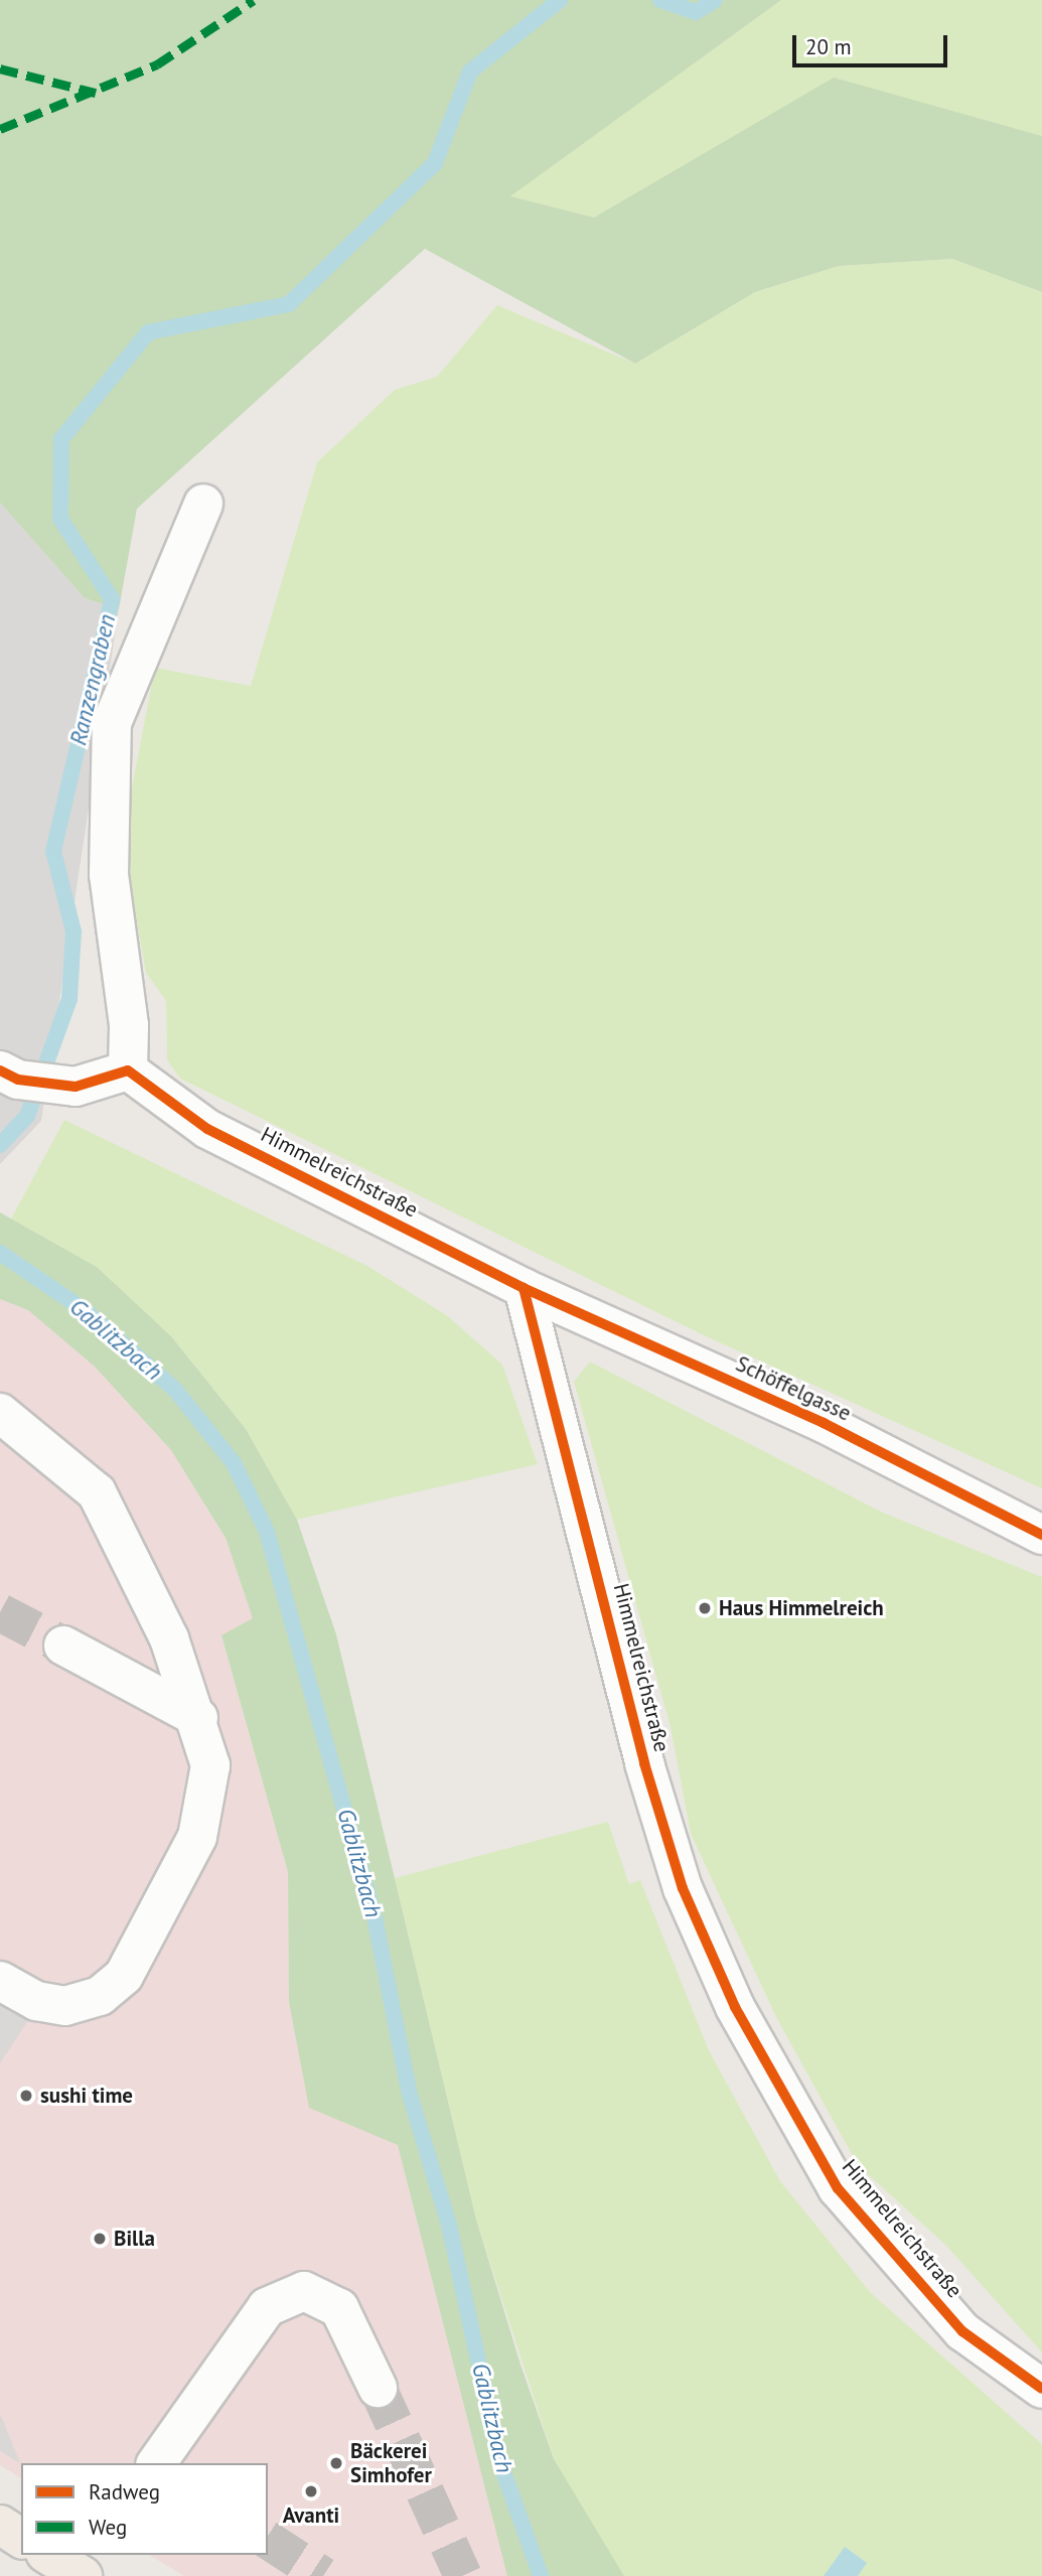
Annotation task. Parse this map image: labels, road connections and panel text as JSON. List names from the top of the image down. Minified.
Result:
{"streets":{"street":["Himmelreichstraße","Schöffelgasse"]},"crossings":[["Himmelreichstraße","Schöffelgasse"]],"water":["Ranzengraben","Gablitzbach"],"places":["Haus Himmelreich","sushi time","Billa","Bäckerei Simhofer","Avanti"],"legend":["Radweg","Weg"],"scale_bar":"20 m"}
